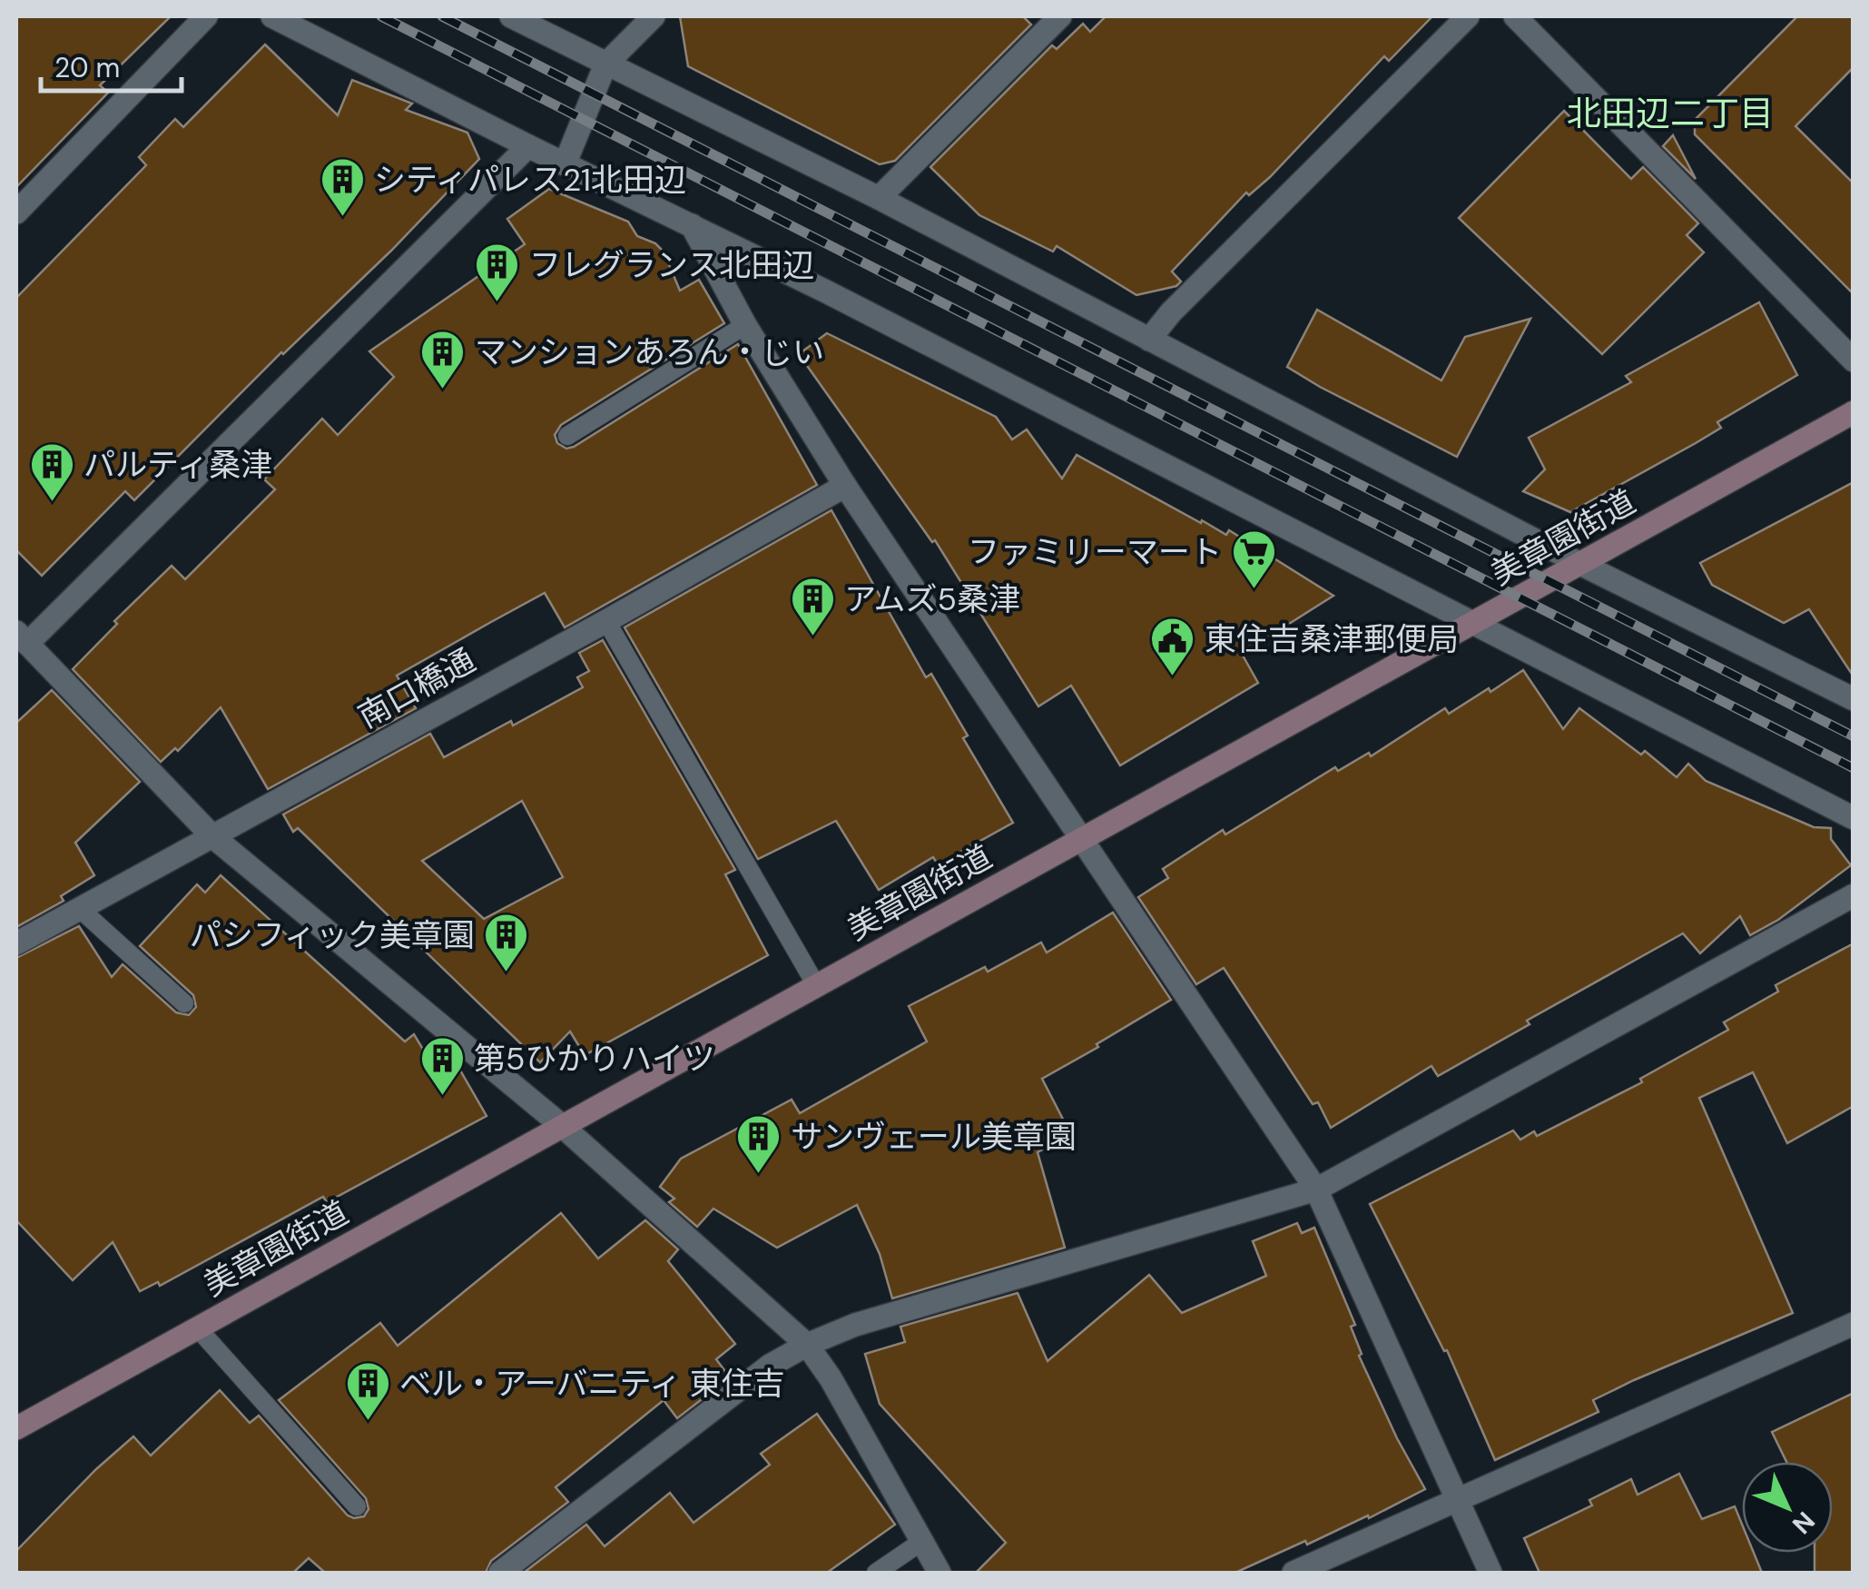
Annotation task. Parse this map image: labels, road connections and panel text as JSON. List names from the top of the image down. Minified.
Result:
{"streets":{"street":["美章園街道","南口橋通"]},"districts":["北田辺二丁目"],"places":{"building":["シティパレス21北田辺","フレグランス北田辺","マンションあろん・じい","パルティ桑津","アムズ5桑津","パシフィック美章園","第5ひかりハイツ","サンヴェール美章園","ベル・アーバニティ 東住吉"],"supermarket":["ファミリーマート"],"public building":["東住吉桑津郵便局"]},"scale_bar":"20 m","north":"bottom right"}
